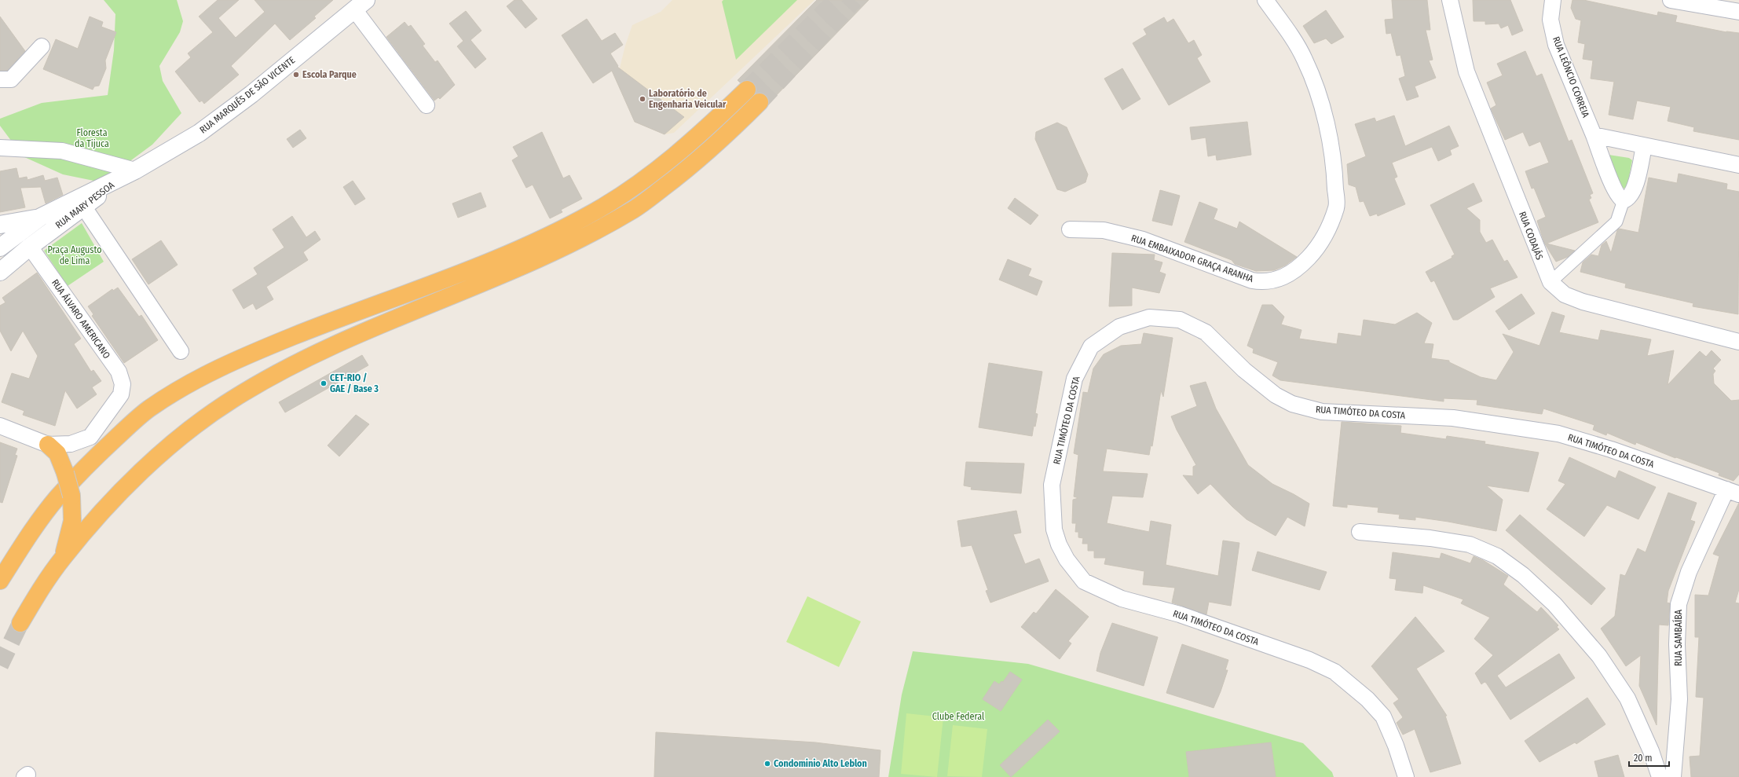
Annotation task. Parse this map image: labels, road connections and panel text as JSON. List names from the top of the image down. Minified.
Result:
{"streets":{"street":["RUA LEÔNCIO CORREIA","RUA MARQUÊS DE SÃO VICENTE","RUA MARY PESSOA","RUA CODAJÁS","RUA EMBAIXADOR GRAÇA ARANHA","RUA ÁLVARO AMERICANO","RUA TIMÓTEO DA COSTA","RUA SAMBAÍBA"]},"crossings":[["RUA MARQUÊS DE SÃO VICENTE","RUA MARY PESSOA"],["RUA MARY PESSOA","RUA ÁLVARO AMERICANO"],["RUA TIMÓTEO DA COSTA","RUA SAMBAÍBA"]],"parks":["Floresta da Tijuca","Praça Augusto de Lima","Clube Federal"],"places":["Escola Parque","Laboratório de Engenharia Veicular","CET-RIO / GAE / Base 3","Condominio Alto Leblon"],"scale_bar":"20 m"}
